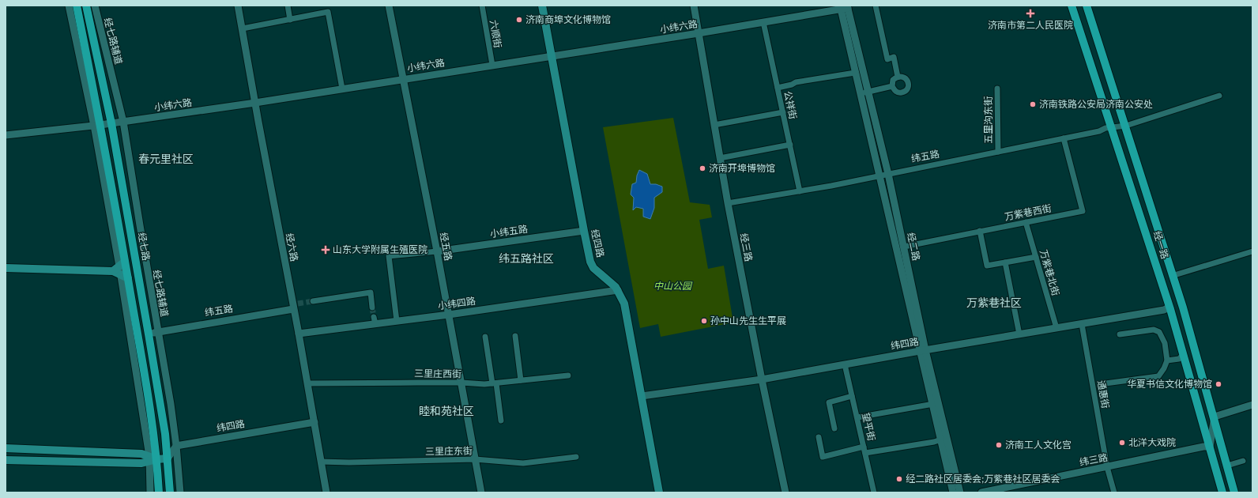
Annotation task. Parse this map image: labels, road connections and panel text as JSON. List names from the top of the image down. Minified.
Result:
{"streets":{"main road":["经四路","经一路","经七路"],"street":["小纬六路","六顺街","经七路辅道","公祥街","五里沟东街","纬五路","万紫巷西街","小纬五路","经五路","经二路","经六路","经三路","万紫巷北街","小纬四路","纬四路","三里庄西街","通惠街","望平街","三里庄东街","纬三路"]},"crossings":[["小纬六路","六顺街"],["小纬六路","经七路辅道"],["小纬六路","公祥街"],["小纬六路","经四路"],["小纬六路","经七路"],["小纬六路","经五路"],["小纬六路","经二路"],["小纬六路","经六路"],["小纬六路","经三路"],["经七路辅道","纬五路"],["经七路辅道","纬四路"],["公祥街","纬五路"],["五里沟东街","纬五路"],["纬五路","万紫巷西街"],["纬五路","经一路"],["纬五路","经七路"],["纬五路","经二路"],["纬五路","经六路"],["纬五路","经三路"],["万紫巷西街","经二路"],["万紫巷西街","万紫巷北街"],["小纬五路","经四路"],["小纬五路","经五路"],["经四路","小纬四路"],["经四路","纬四路"],["经一路","纬四路"],["经一路","纬三路"],["经五路","小纬四路"],["经五路","三里庄西街"],["经五路","三里庄东街"],["经二路","纬四路"],["经六路","小纬四路"],["经六路","纬四路"],["经六路","三里庄西街"],["经六路","三里庄东街"],["经三路","纬四路"],["万紫巷北街","纬四路"],["纬四路","通惠街"],["纬四路","望平街"],["通惠街","纬三路"]],"districts":["春元里社区","纬五路社区","万紫巷社区","睦和苑社区"],"parks":["中山公园"],"places":{"health":["济南市第二人民医院","山东大学附属生殖医院"],"other":["济南商埠文化博物馆","济南铁路公安局济南公安处","济南开埠博物馆","孙中山先生生平展","华夏书信文化博物馆","北洋大戏院","济南工人文化宫","经二路社区居委会;万紫巷社区居委会"]}}
